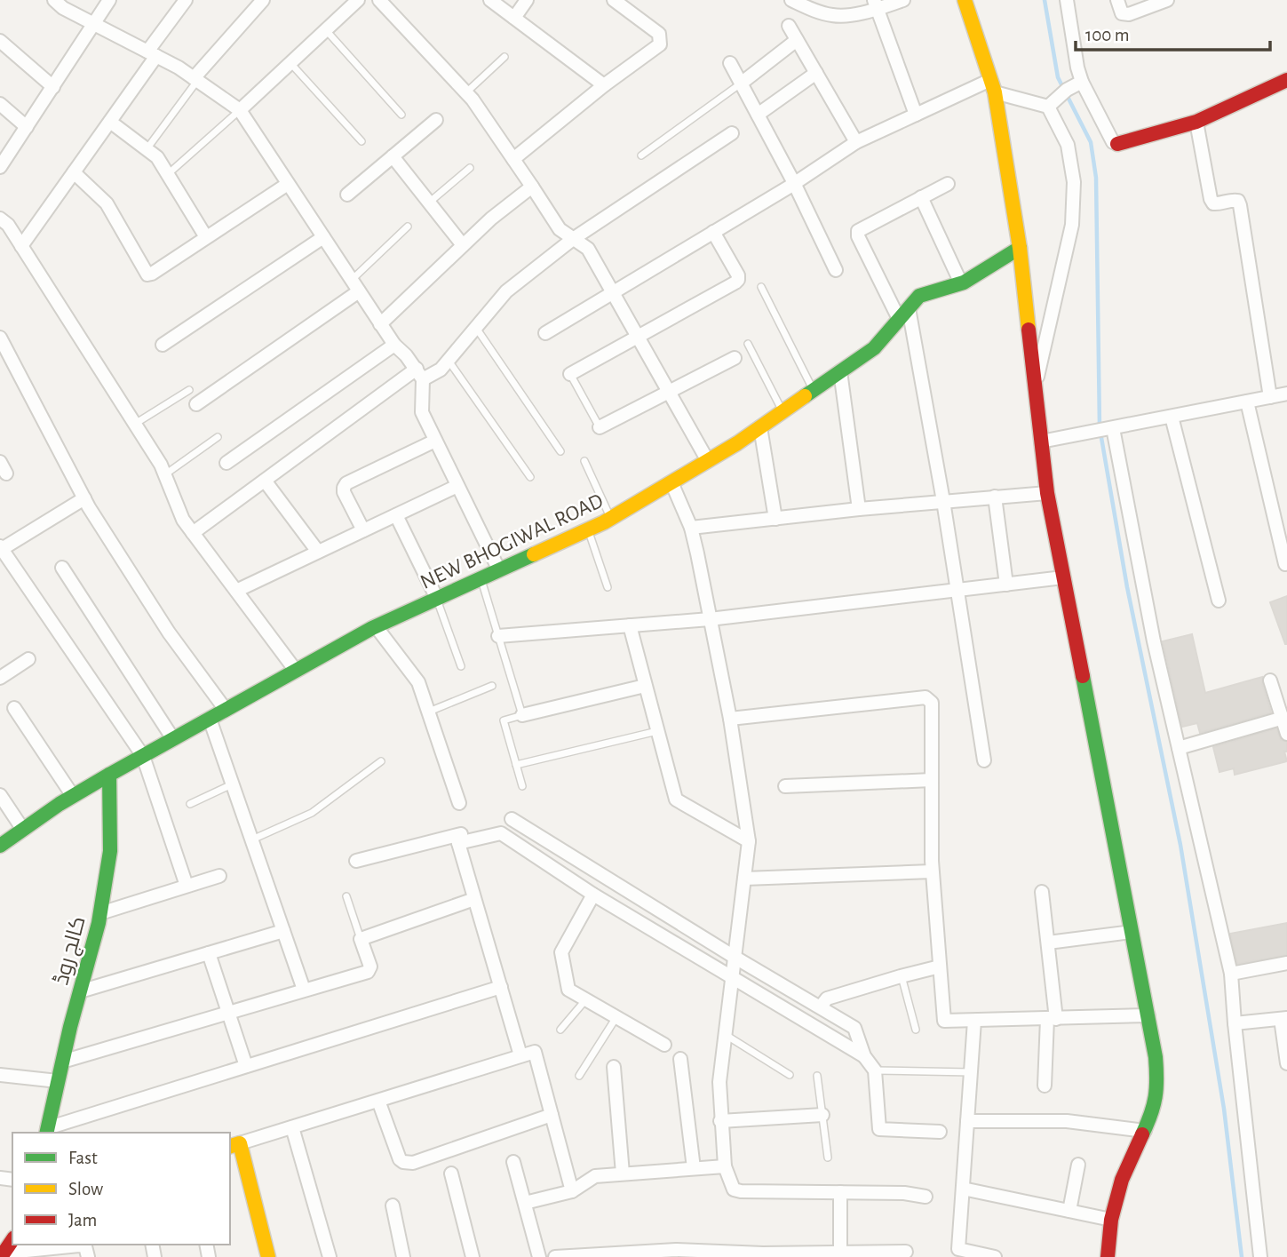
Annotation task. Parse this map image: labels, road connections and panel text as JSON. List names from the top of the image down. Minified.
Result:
{"streets":{"street":["NEW BHOGIWAL ROAD","کالج روڈ"]},"crossings":[["NEW BHOGIWAL ROAD","کالج روڈ"]],"legend":["Fast","Slow","Jam"],"scale_bar":"100 m"}
